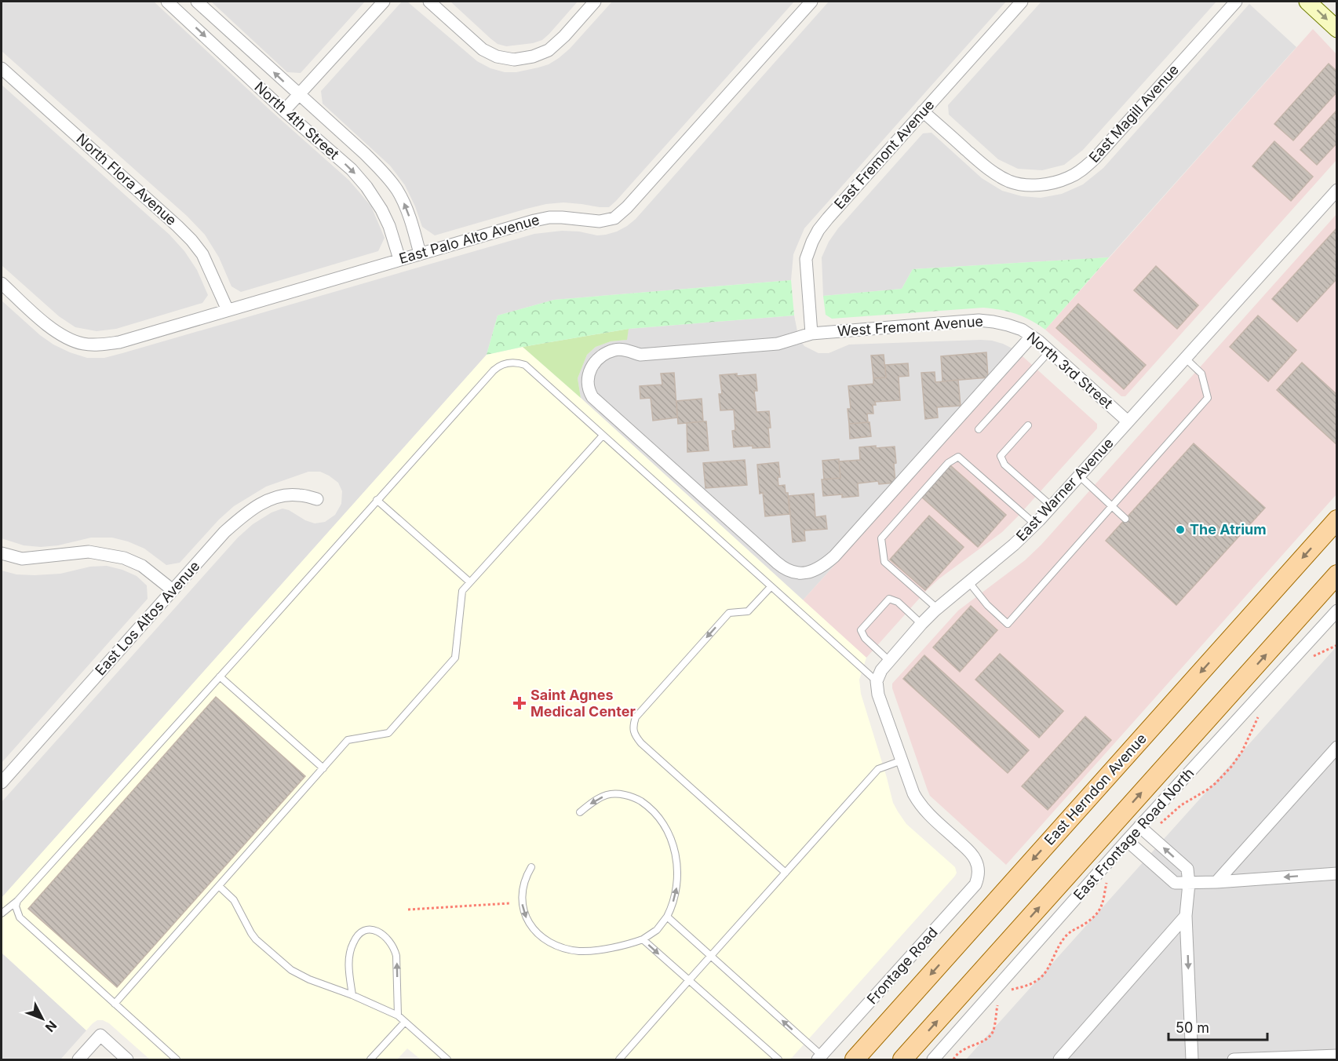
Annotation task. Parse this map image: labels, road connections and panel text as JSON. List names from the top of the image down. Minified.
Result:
{"streets":{"main road":["East Herndon Avenue"],"street":["East Magill Avenue","North 4th Street","East Fremont Avenue","North Flora Avenue","East Palo Alto Avenue","West Fremont Avenue","North 3rd Street","East Warner Avenue","East Los Altos Avenue","East Frontage Road North","Frontage Road"]},"crossings":[["East Magill Avenue","East Fremont Avenue"],["North 4th Street","East Palo Alto Avenue"],["East Fremont Avenue","West Fremont Avenue"],["North Flora Avenue","East Palo Alto Avenue"],["West Fremont Avenue","North 3rd Street"],["North 3rd Street","East Warner Avenue"]],"places":{"other":["The Atrium"],"health":["Saint Agnes Medical Center"]},"scale_bar":"50 m","north":"bottom right"}
